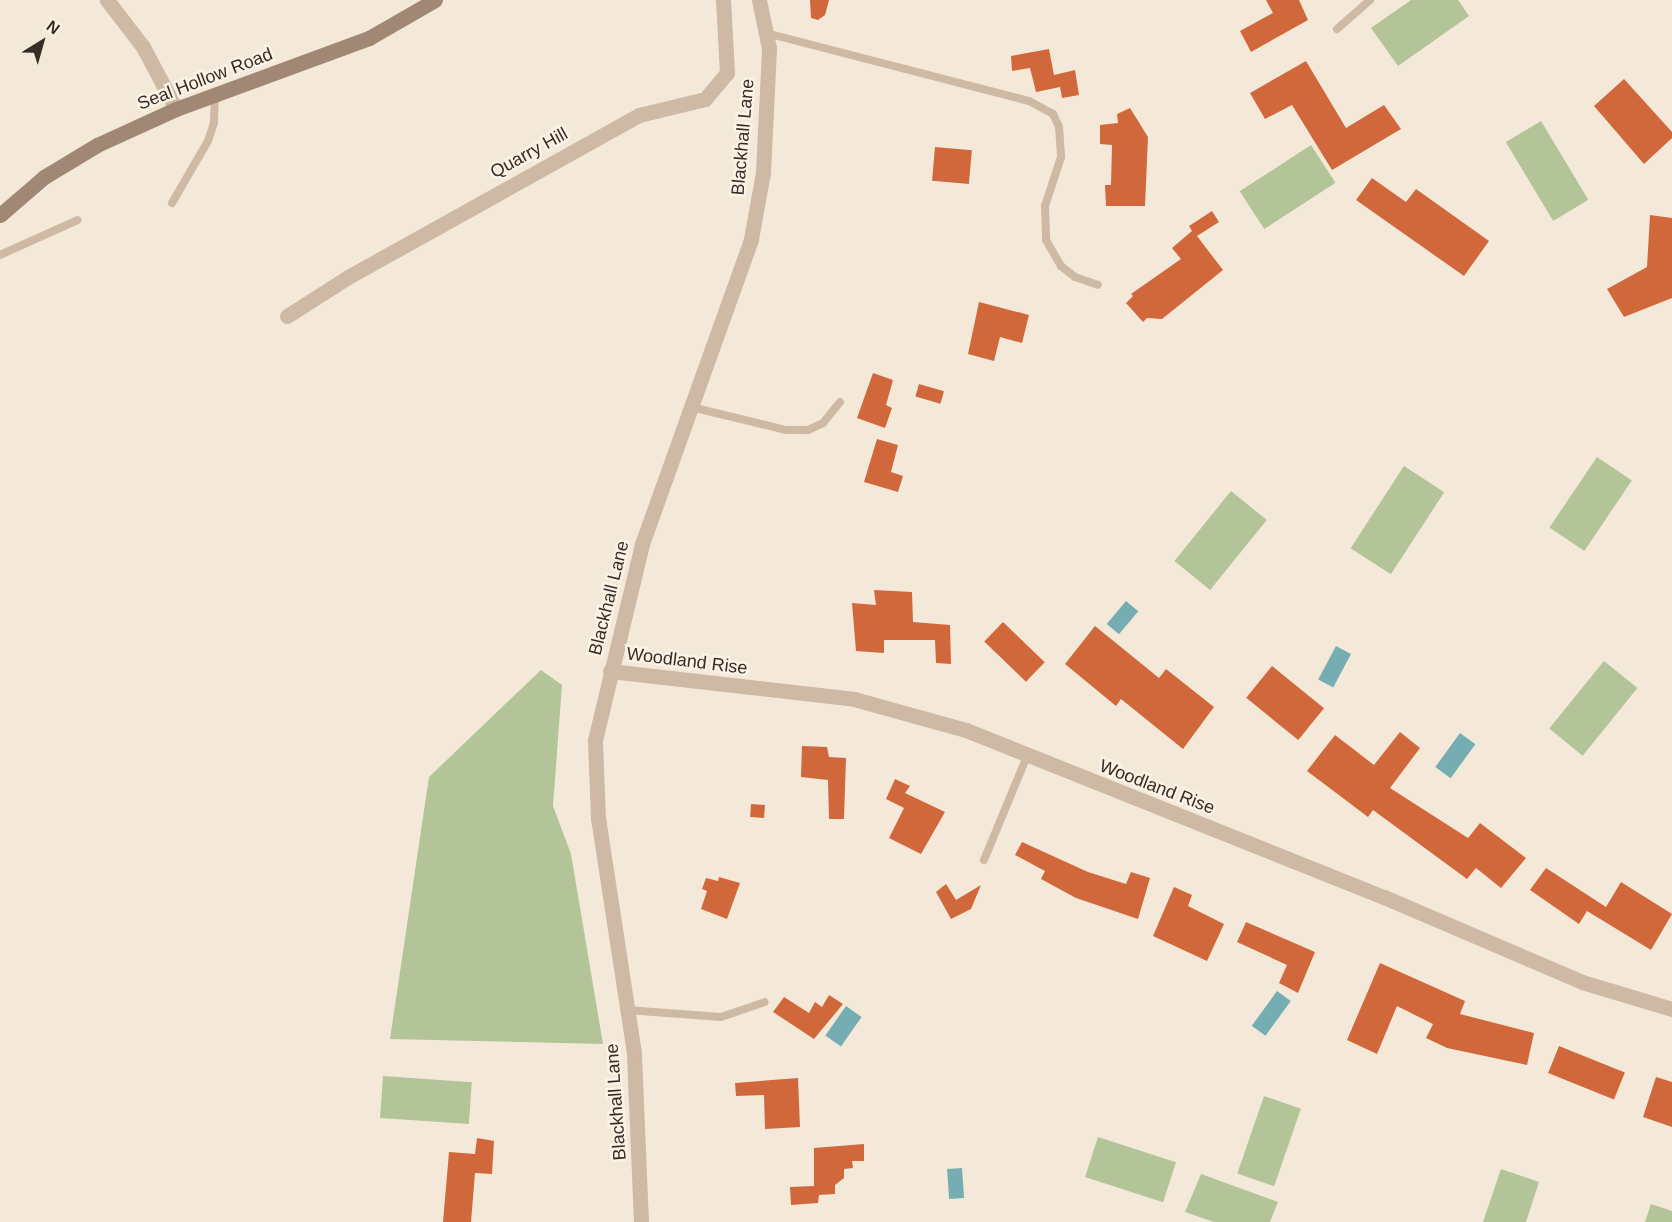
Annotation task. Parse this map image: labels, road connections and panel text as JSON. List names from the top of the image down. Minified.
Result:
{"streets":{"main road":["Seal Hollow Road"],"street":["Blackhall Lane","Quarry Hill","Woodland Rise"]},"crossings":[["Blackhall Lane","Woodland Rise"]],"north":"top right"}
